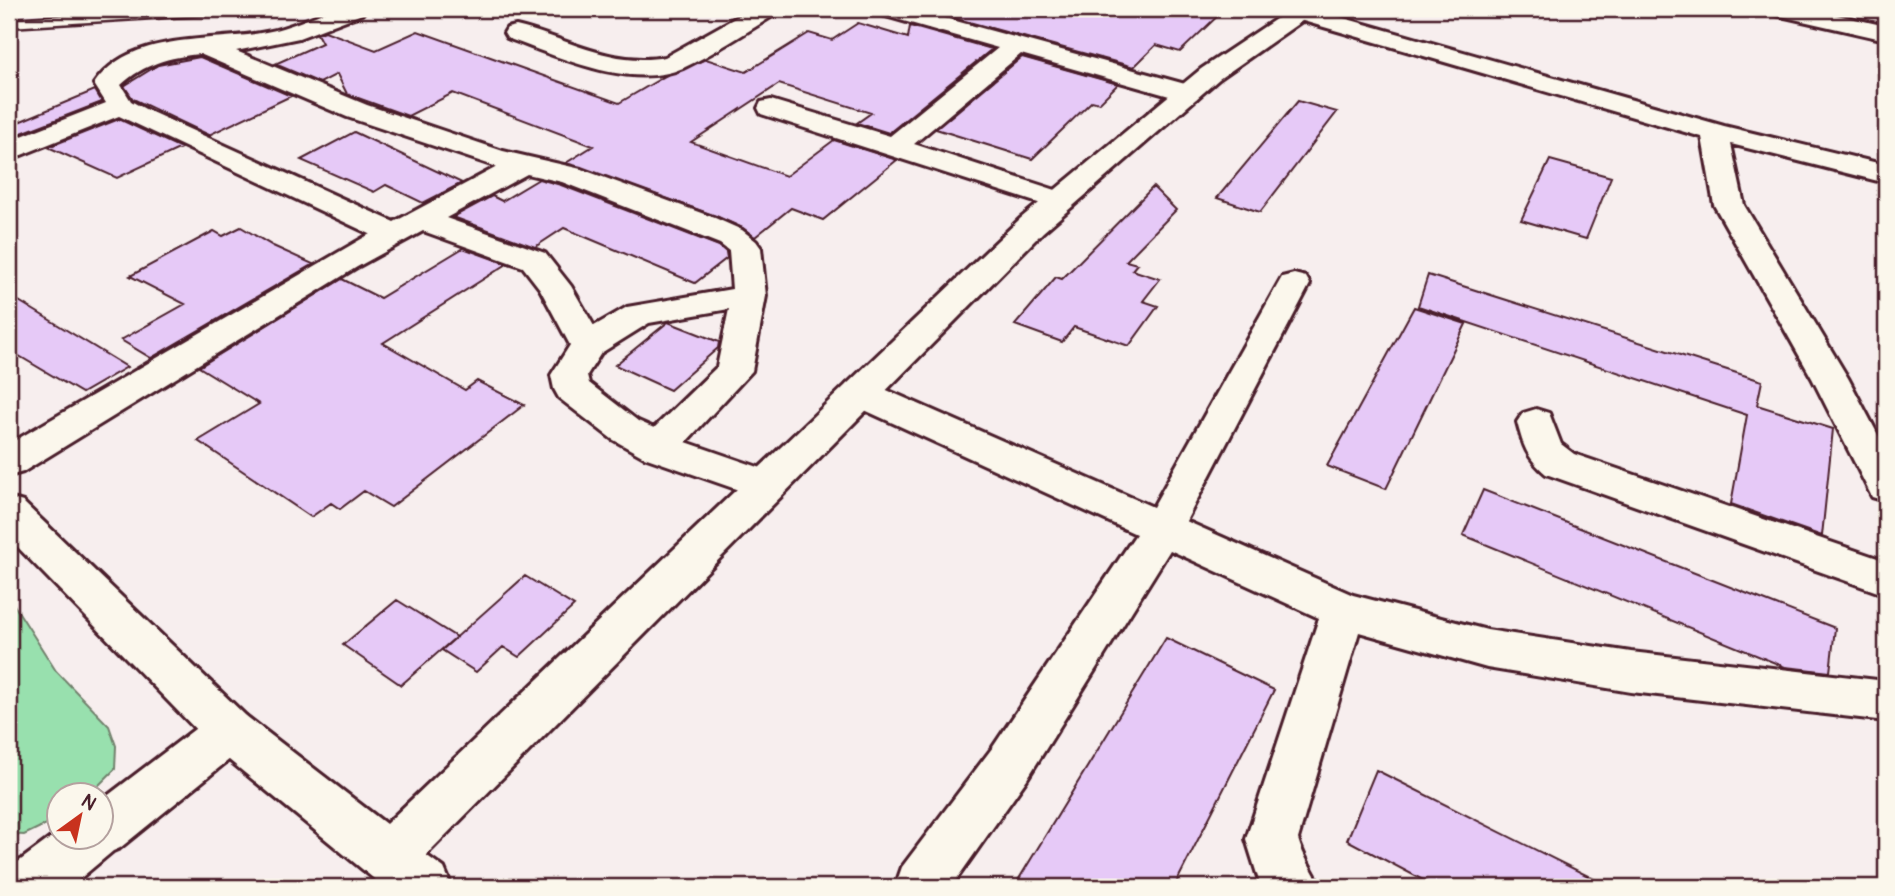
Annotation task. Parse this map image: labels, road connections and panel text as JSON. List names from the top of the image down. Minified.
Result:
{"north":"top right"}
